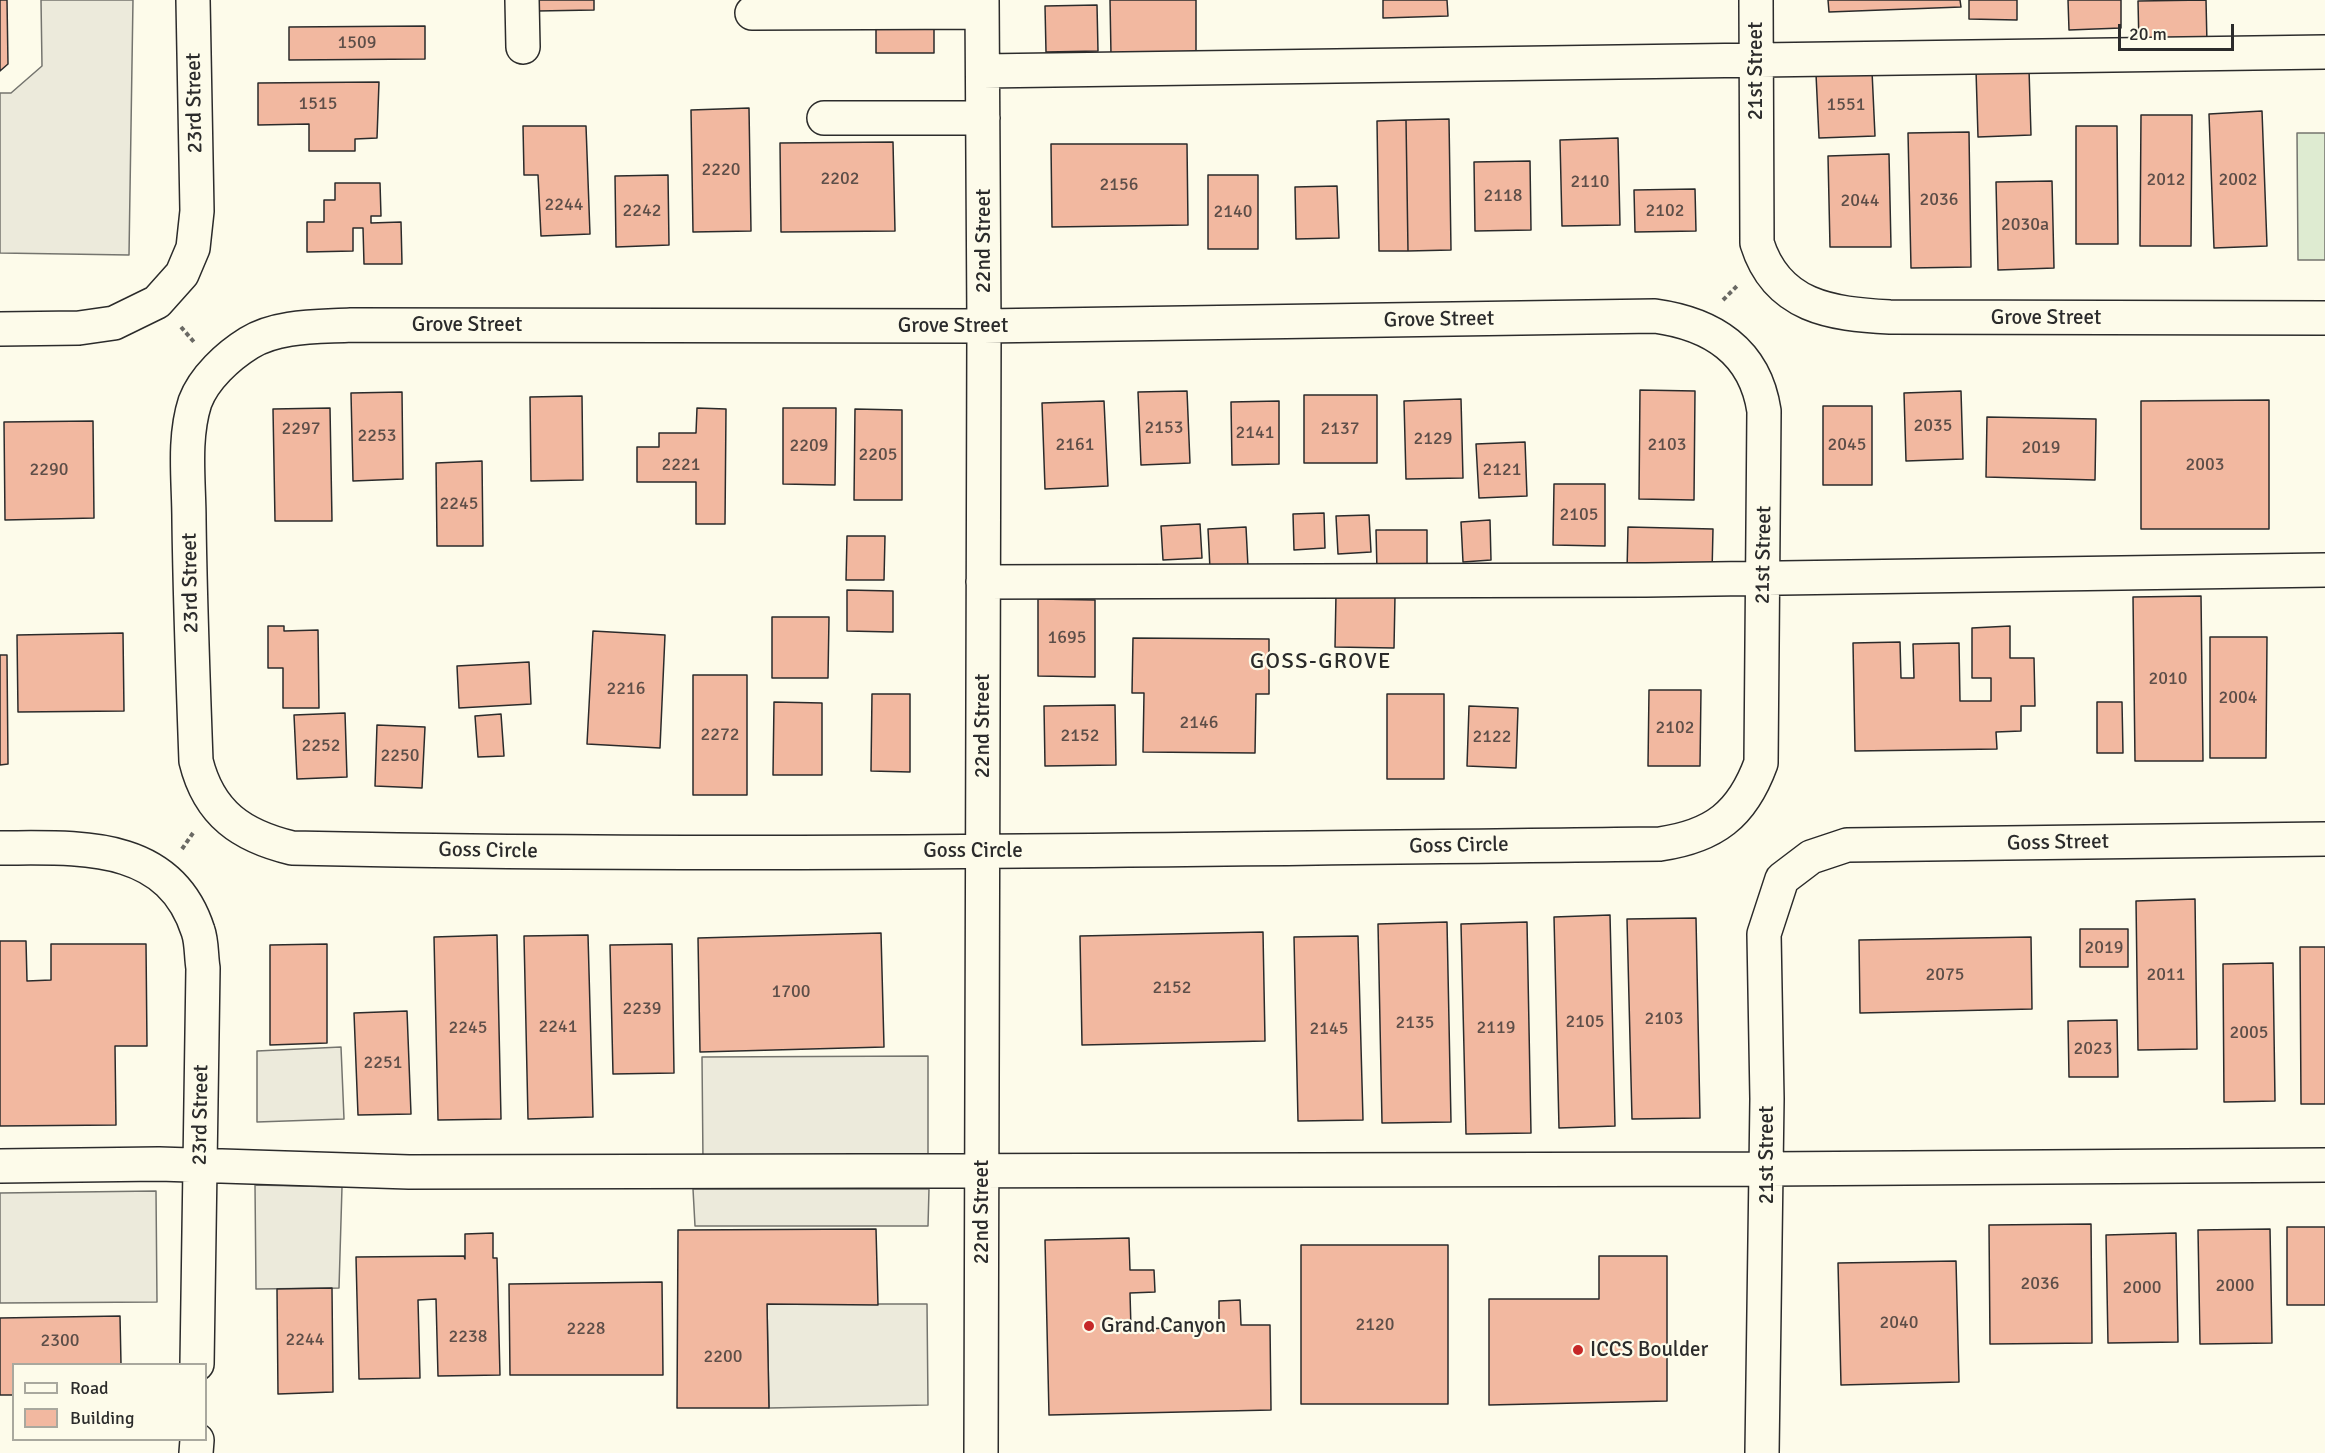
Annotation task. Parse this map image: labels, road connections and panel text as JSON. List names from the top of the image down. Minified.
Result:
{"streets":{"street":["21st Street","23rd Street","22nd Street","Grove Street","Goss Street","Goss Circle"]},"crossings":[["21st Street","Grove Street"],["21st Street","Goss Street"],["21st Street","Goss Circle"],["23rd Street","Grove Street"],["23rd Street","Goss Circle"],["22nd Street","Grove Street"],["22nd Street","Goss Circle"]],"districts":["GOSS-GROVE"],"places":["Grand Canyon","ICCS Boulder"],"house_numbers":["1509","1515","1551","2220","2202","2012","2002","2110","2156","2118","2036","2044","2244","2242","2102","2140","2030a","2035","2153","2297","2137","2141","2253","2129","2161","2103","2045","2209","2019","2205","2221","2003","2290","2121","2245","2105","1695","2010","2216","2004","2146","2102","2272","2152","2122","2252","2250","2019","2075","2011","2152","1700","2239","2103","2105","2135","2241","2245","2119","2145","2005","2023","2251","2036","2000","2000","2040","2120","2228","2238","2244","2300","2200"],"legend":["Road","Building"],"scale_bar":"20 m"}
